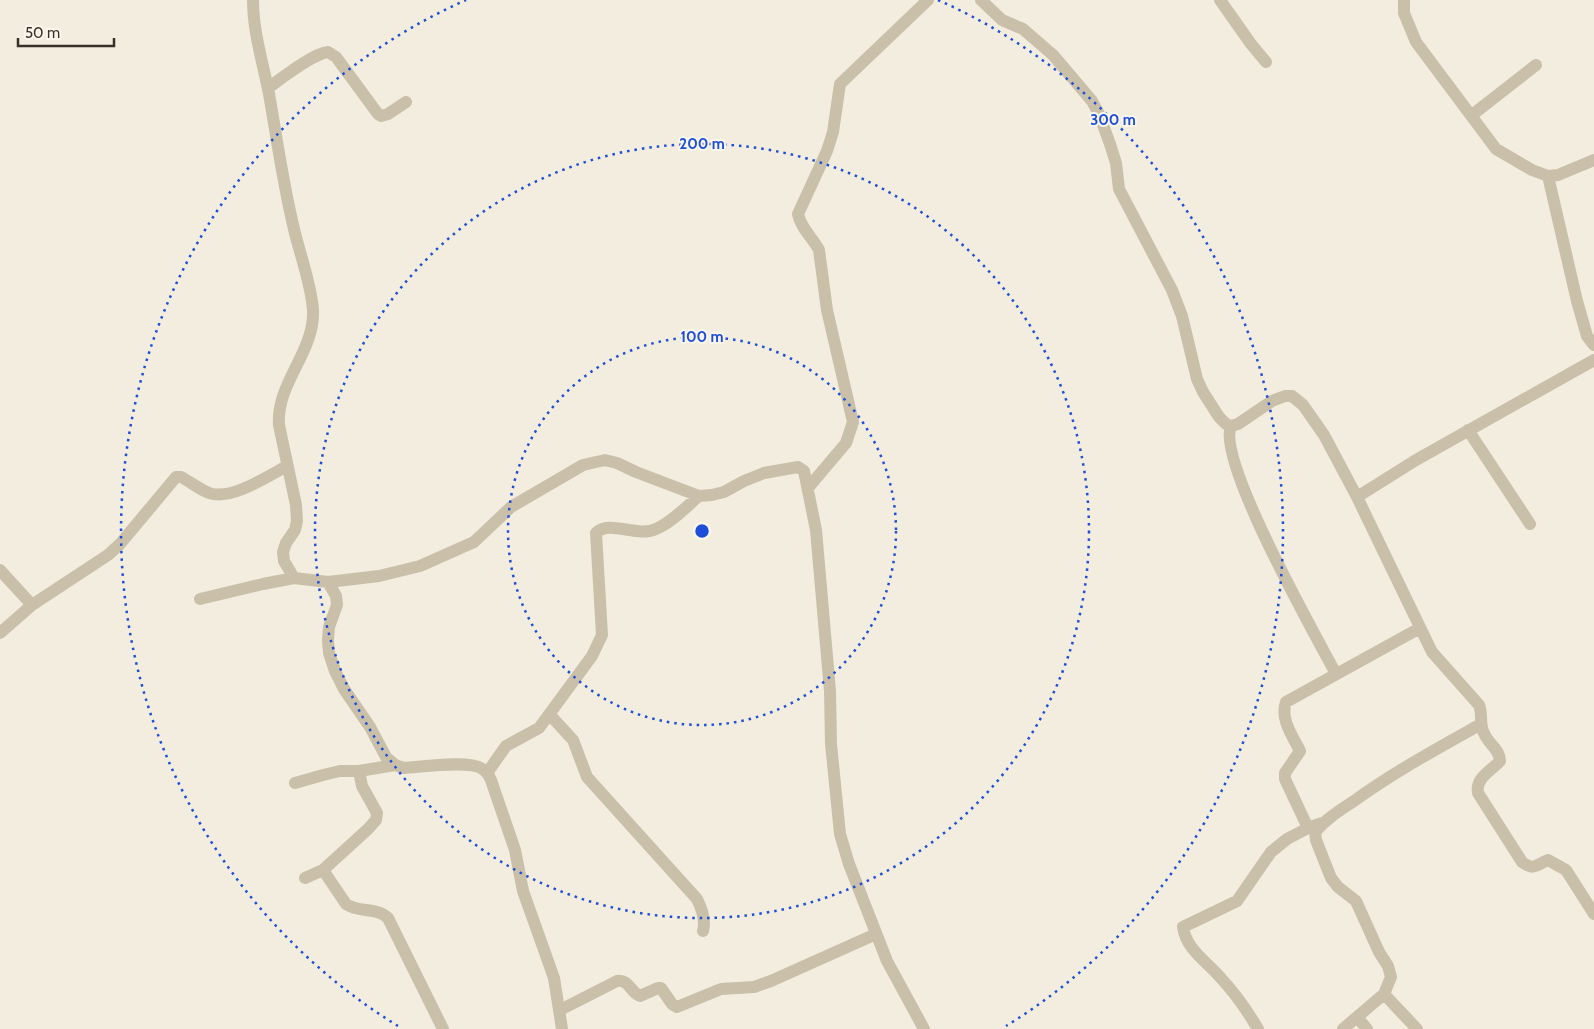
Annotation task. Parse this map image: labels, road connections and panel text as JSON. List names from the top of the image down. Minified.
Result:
{"scale_bar":"50 m","rings":["300 m","200 m","100 m"]}
